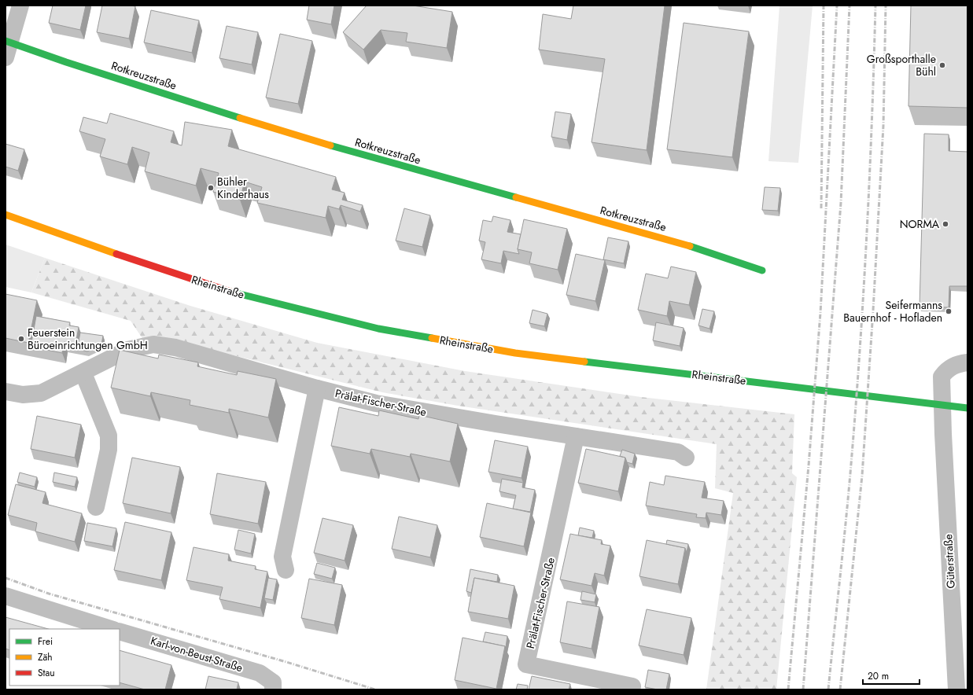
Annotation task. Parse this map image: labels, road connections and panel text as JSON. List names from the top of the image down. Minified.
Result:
{"streets":{"street":["Rotkreuzstraße","Rheinstraße","Prälat-Fischer-Straße","Güterstraße","Karl-von-Beust-Straße"]},"places":["Großsporthalle Bühl","Bühler Kinderhaus","NORMA","Seifermanns Bauernhof - Hofladen","Feuerstein Büroeinrichtungen GmbH"],"legend":["Frei","Zäh","Stau"],"scale_bar":"20 m"}
